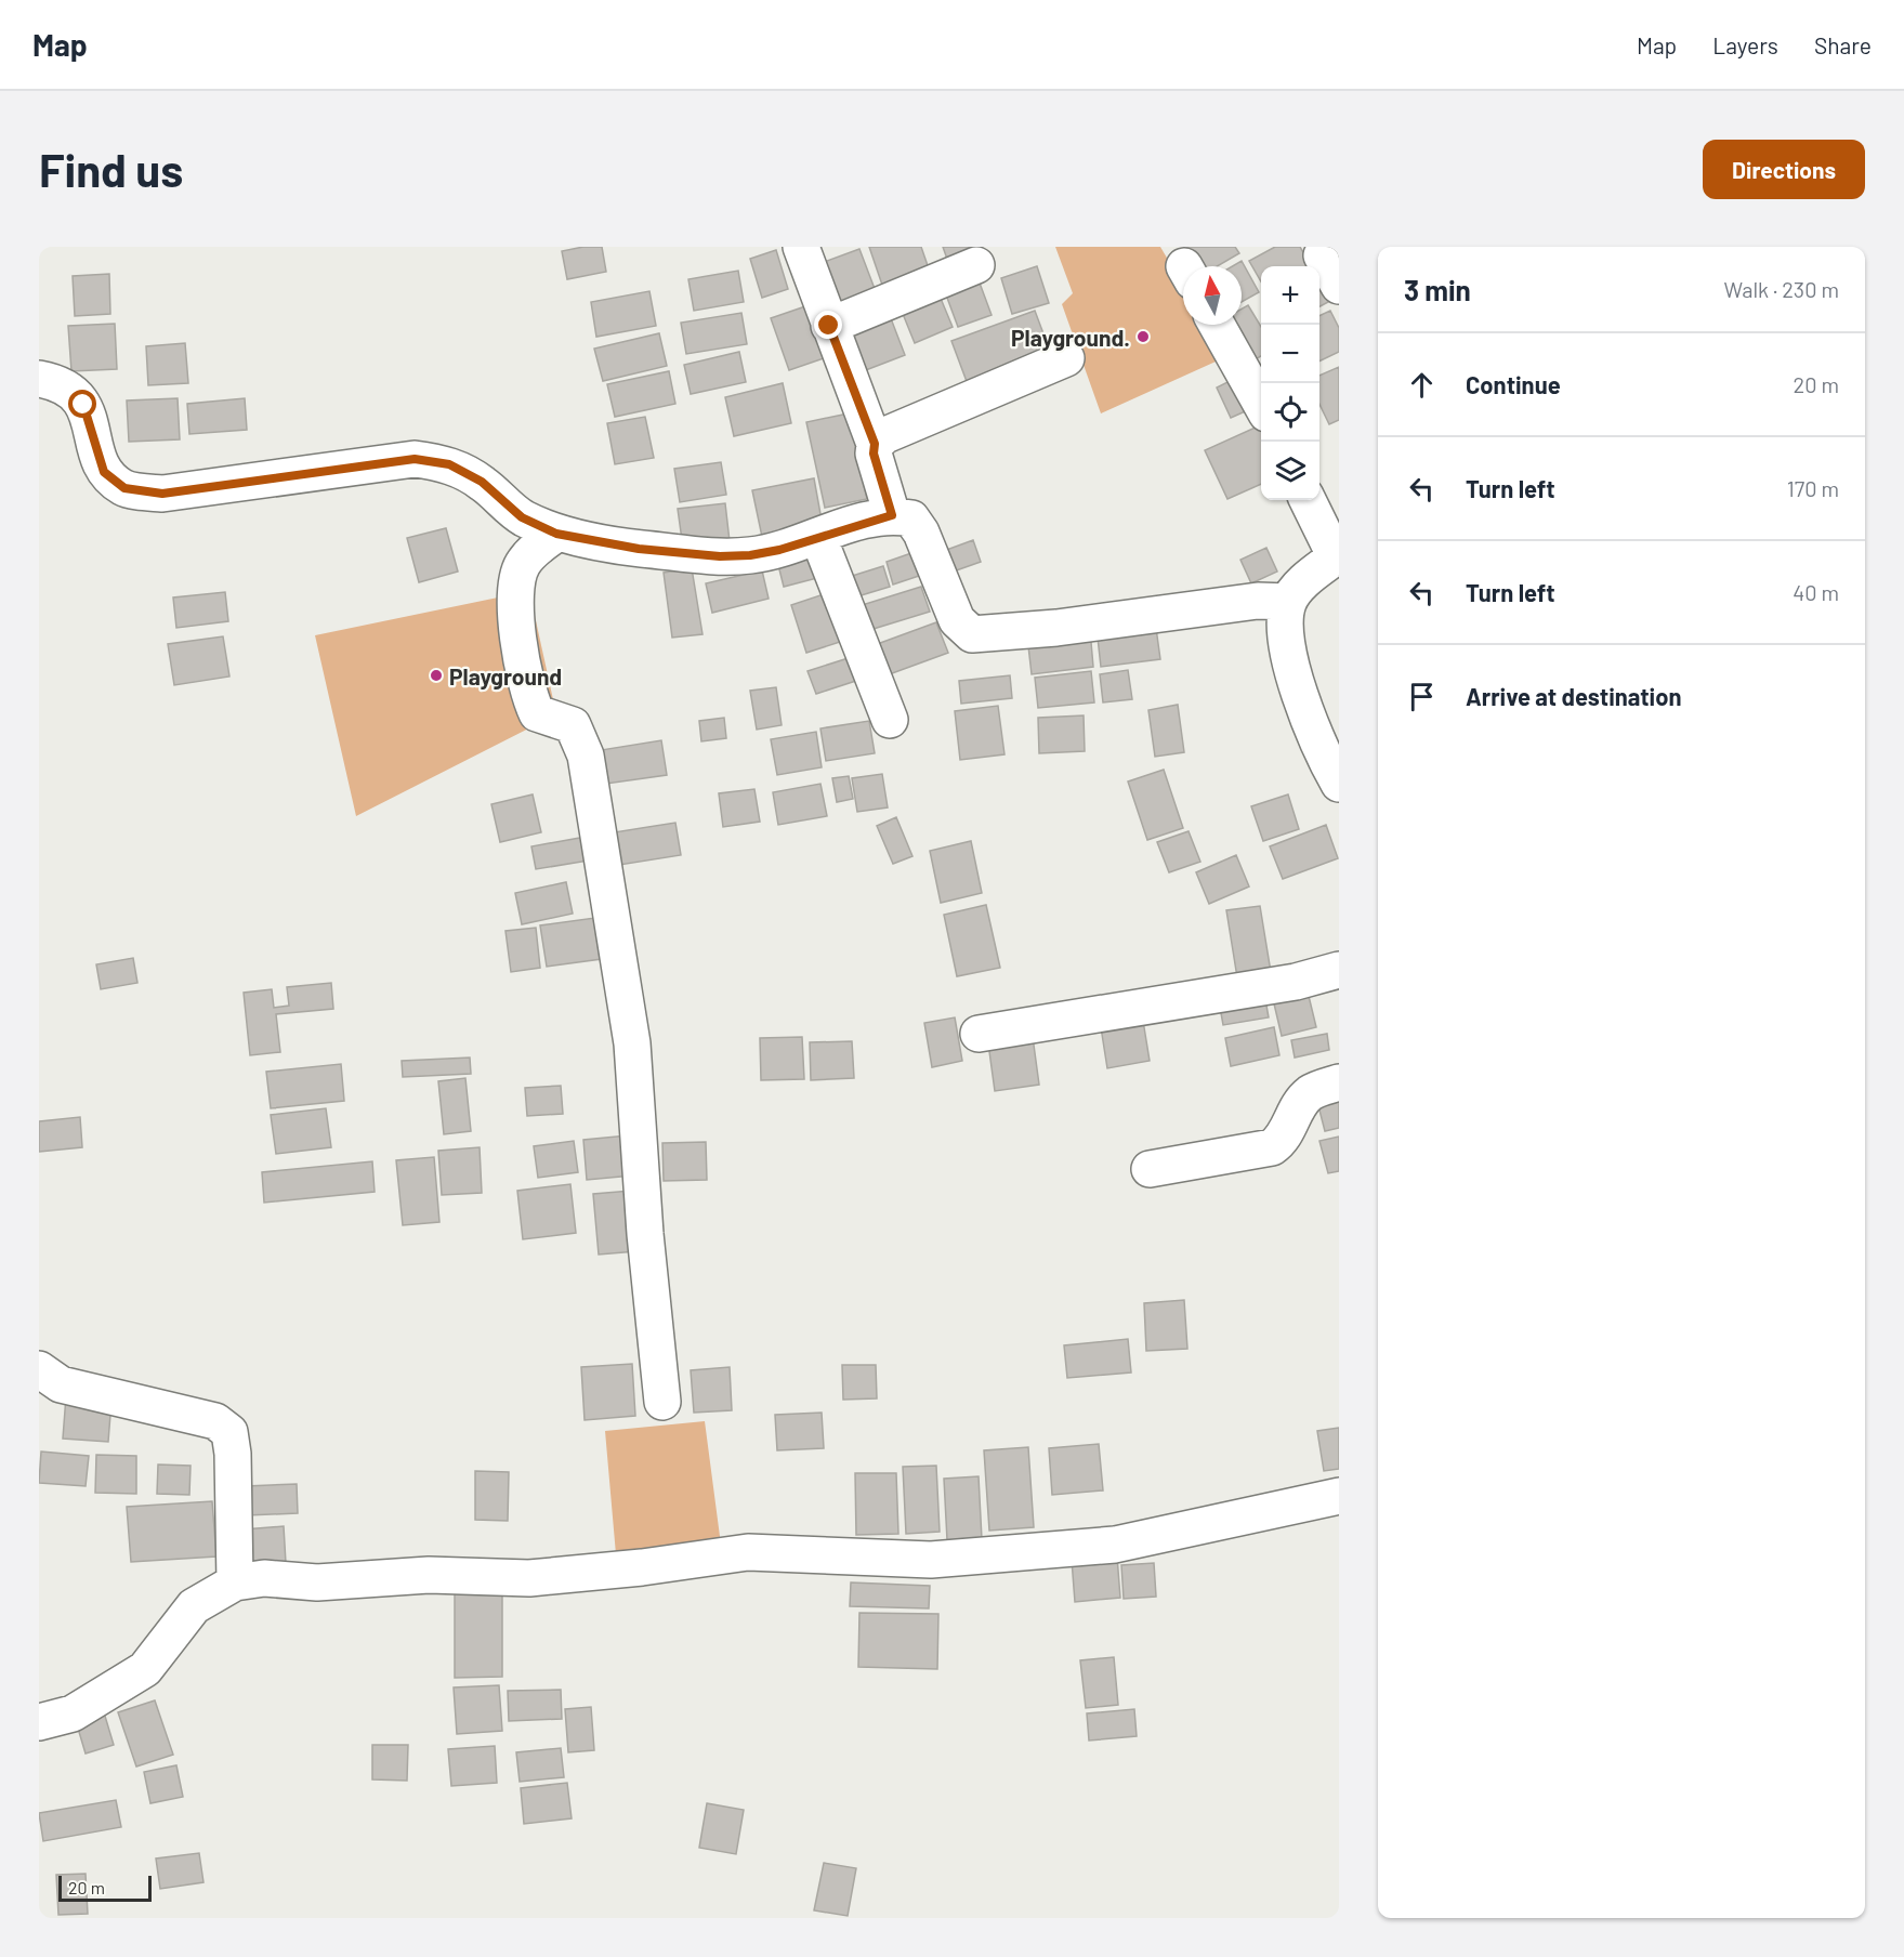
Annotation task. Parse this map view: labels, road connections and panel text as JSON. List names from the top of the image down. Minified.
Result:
{"places":["Playground.","Playground"],"scale_bar":"20 m","north":"top","page":{"header":"Map","nav":["Map","Layers","Share"],"buttons":"Directions","title":"Find us","heading":["3 min","Walk · 230 m"],"map_buttons":["+","−"],"list":[["Continue","20 m"],["Turn left","170 m"],["Turn left","40 m"],"Arrive at destination"],"scale":"20 m"}}
